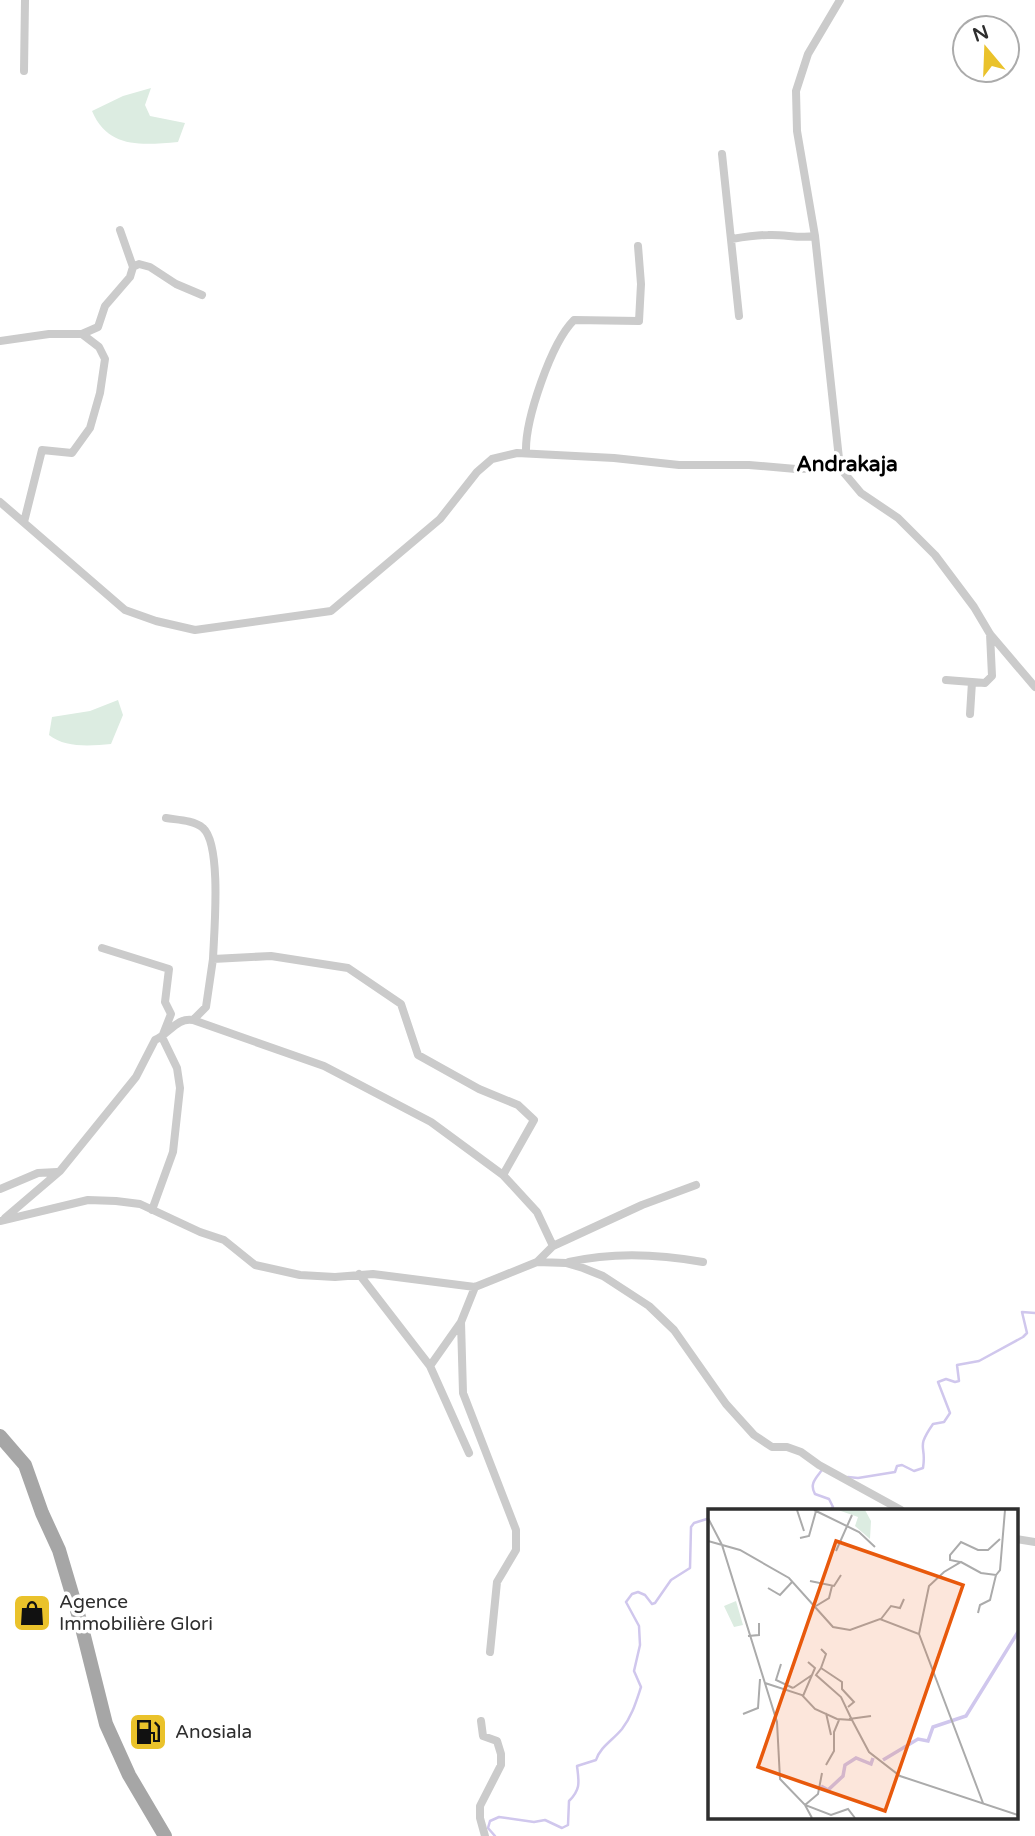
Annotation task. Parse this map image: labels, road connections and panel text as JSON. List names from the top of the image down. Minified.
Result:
{"districts":["Andrakaja"],"places":{"shop":["Agence Immobilière Glori"],"fuel station":["Anosiala"]},"north":"top"}
